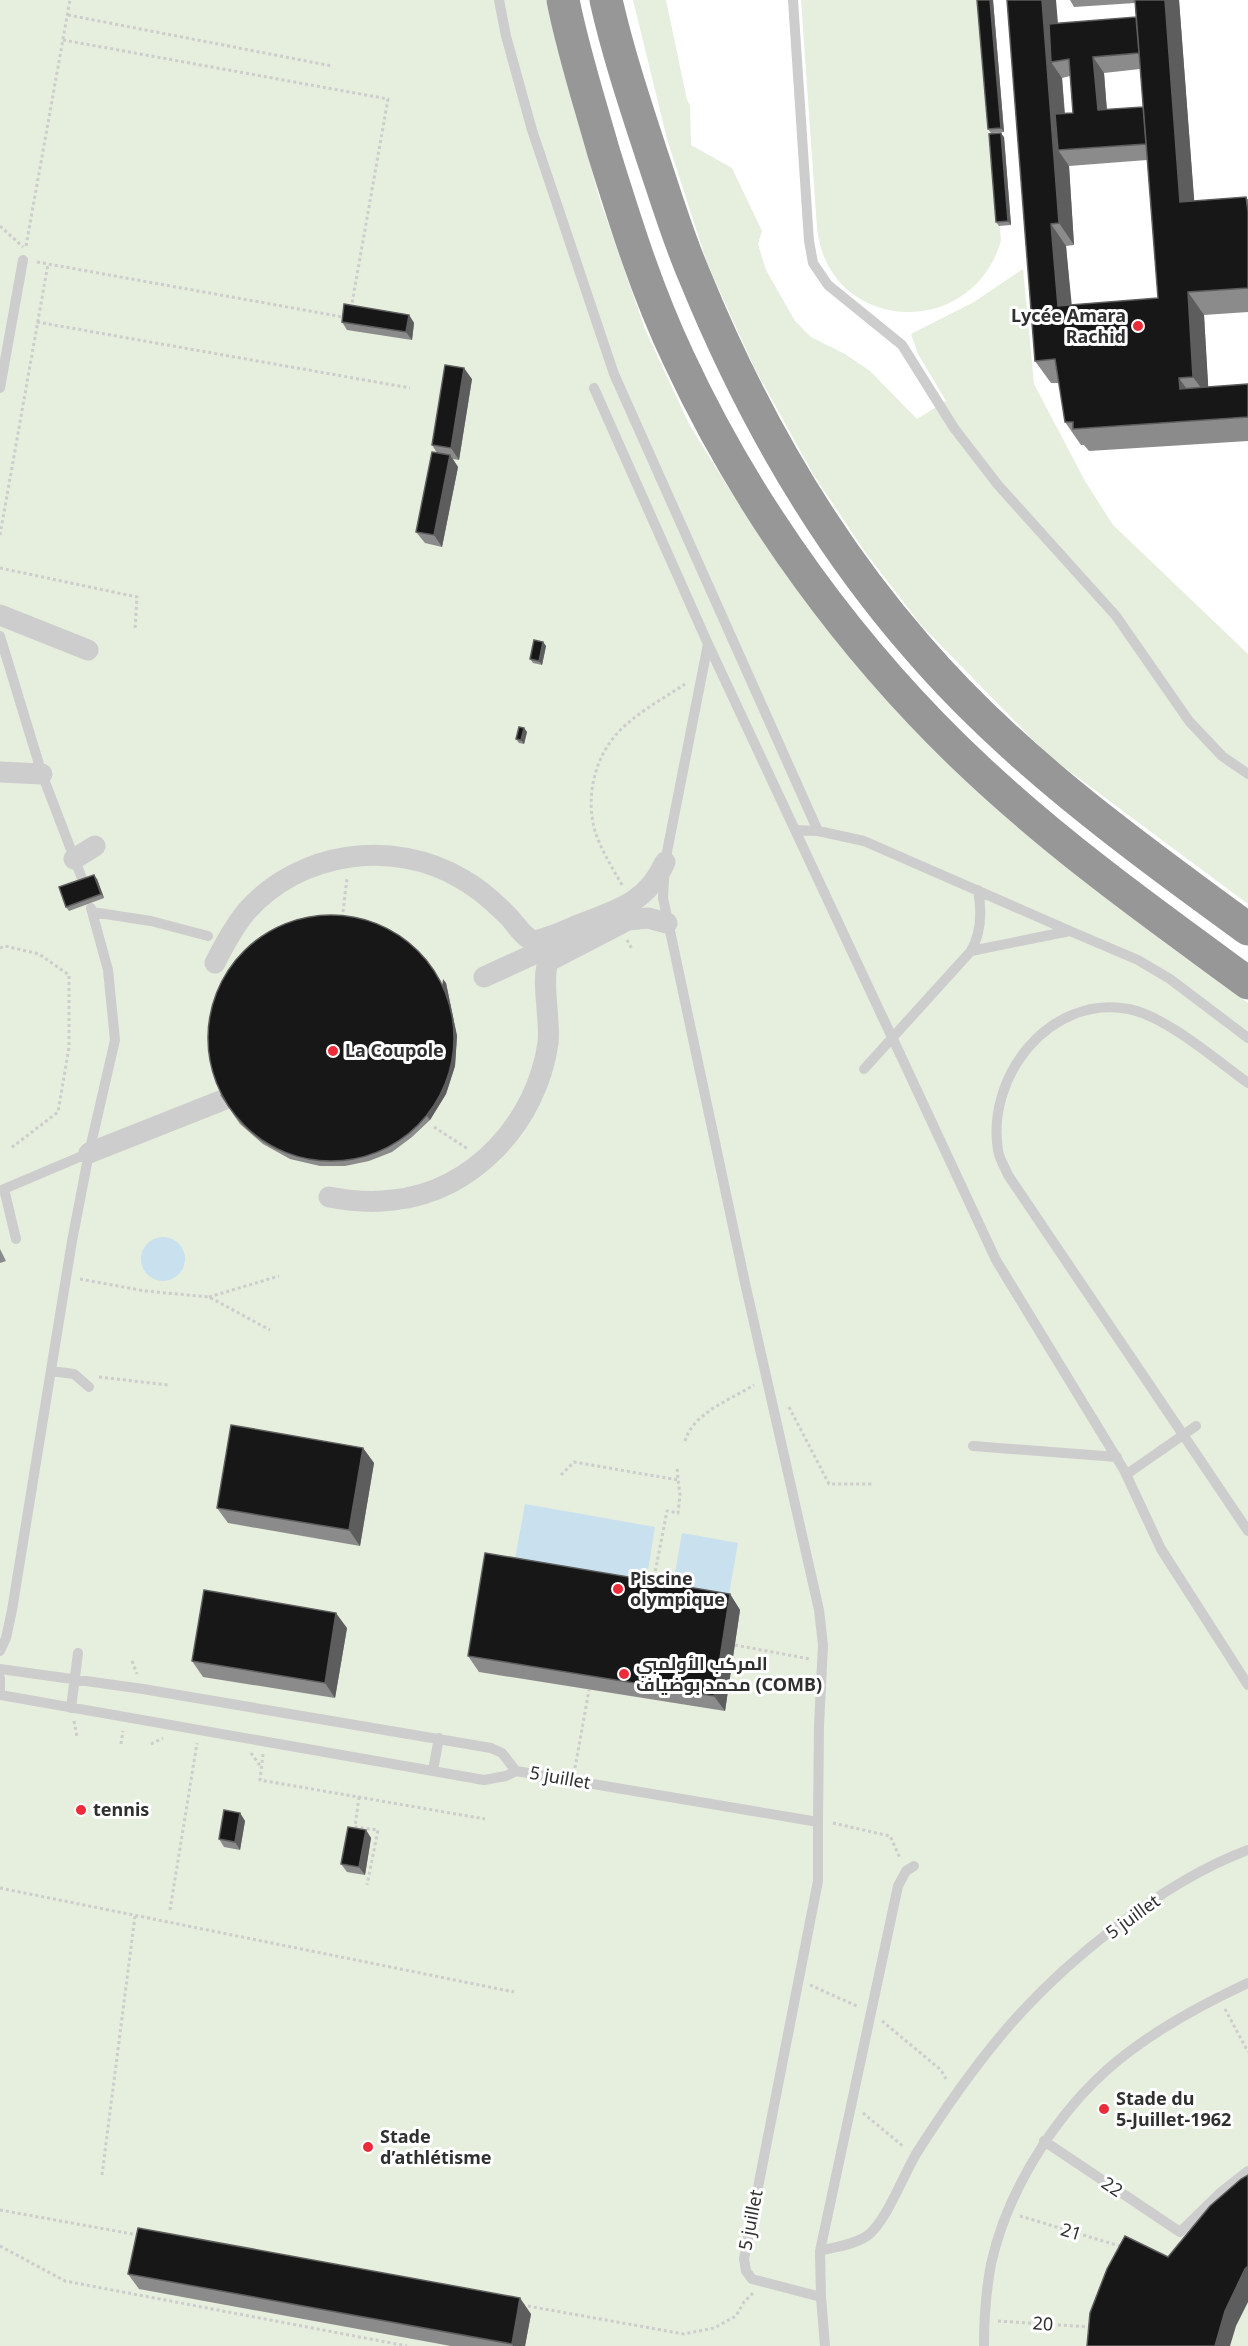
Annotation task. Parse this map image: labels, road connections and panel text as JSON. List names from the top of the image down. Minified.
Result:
{"streets":{"lane":["5 juillet","22"],"path":["21","20"]},"places":["Lycée Amara Rachid","La Coupole","Piscine olympique","المركب الأولمبي محمد بوضياف (COMB)","tennis","Stade du 5-Juillet-1962","Stade d’athlétisme"]}
